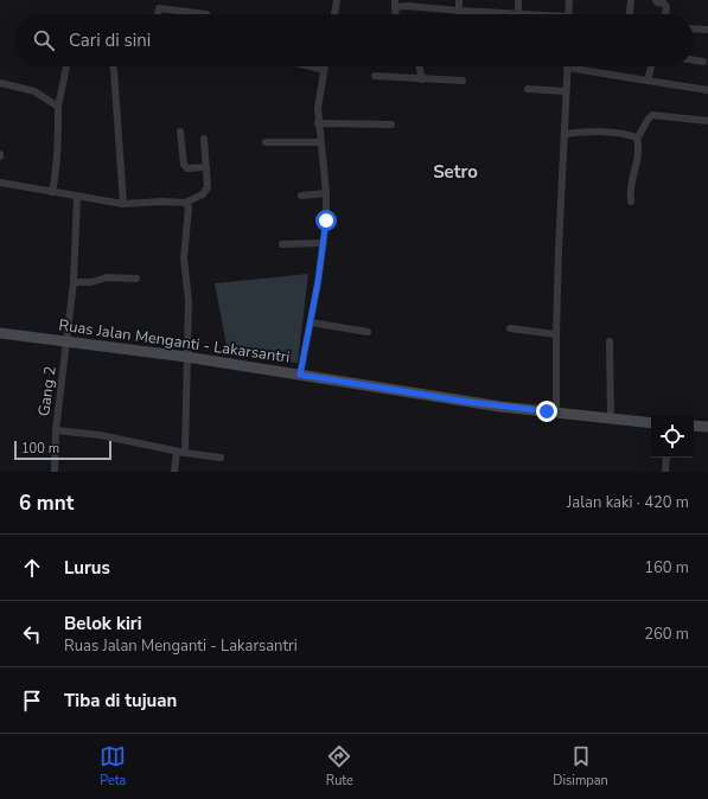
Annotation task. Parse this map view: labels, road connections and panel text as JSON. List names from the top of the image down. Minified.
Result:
{"streets":{"main road":["Ruas Jalan Menganti - Lakarsantri"],"street":["Gang 2"]},"crossings":[["Ruas Jalan Menganti - Lakarsantri","Gang 2"]],"districts":["Setro"],"scale_bar":"100 m","page":{"search":"Cari di sini","scale":"100 m","heading":["6 mnt","Jalan kaki · 420 m"],"list":[["Lurus","160 m"],["Belok kiri","Ruas Jalan Menganti - Lakarsantri","260 m"],"Tiba di tujuan"],"nav":["Peta","Rute","Disimpan"]}}
